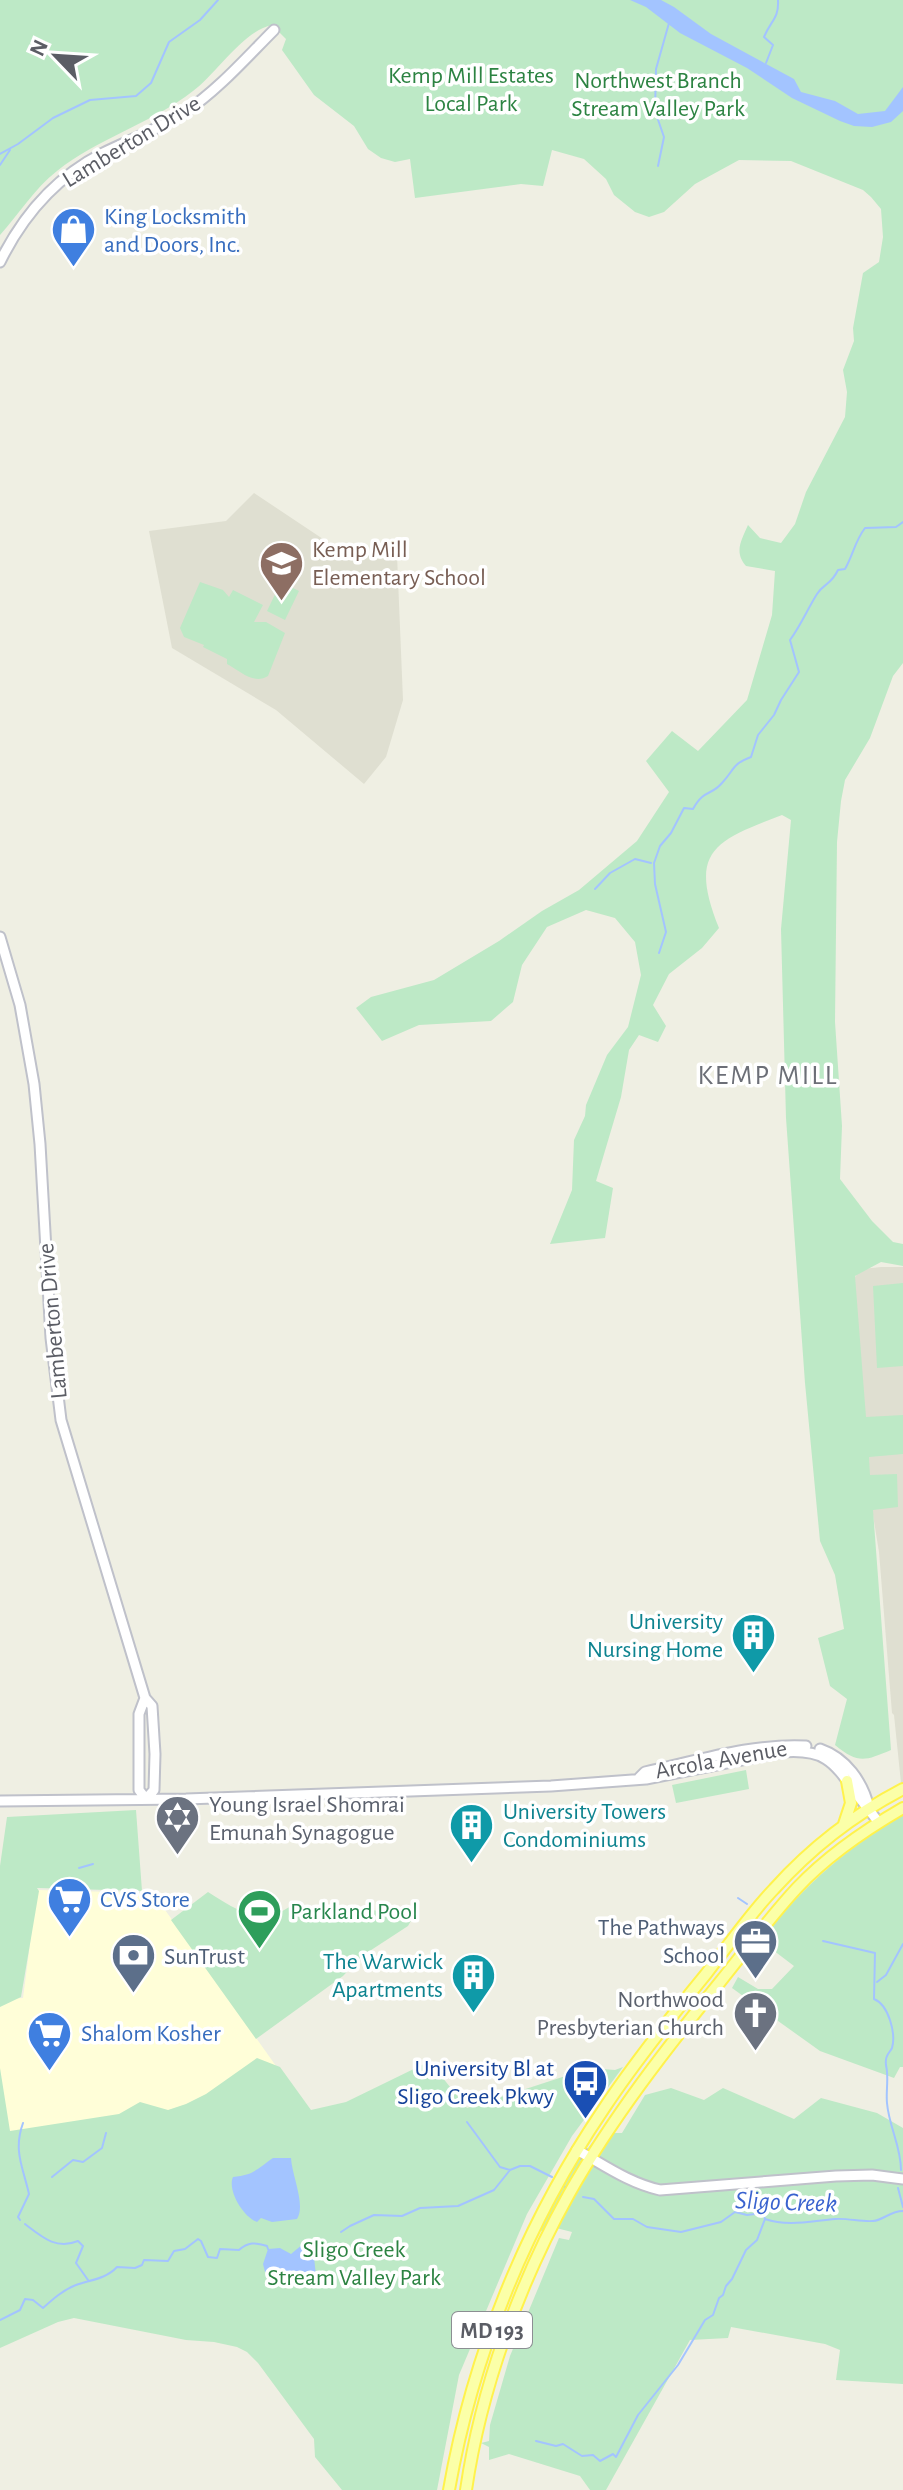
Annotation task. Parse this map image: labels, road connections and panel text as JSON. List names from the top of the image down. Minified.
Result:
{"streets":{"main road":["MD 193"],"street":["Lamberton Drive","Arcola Avenue"]},"crossings":[["Lamberton Drive","Arcola Avenue"],["Arcola Avenue","MD 193"]],"districts":["KEMP MILL"],"water":["Sligo Creek"],"parks":["Kemp Mill Estates Local Park","Northwest Branch Stream Valley Park","Sligo Creek Stream Valley Park"],"places":{"shop":["King Locksmith and Doors, Inc."],"school or university":["Kemp Mill Elementary School"],"building":["University Nursing Home","University Towers Condominiums","The Warwick Apartments"],"synagogue":["Young Israel Shomrai Emunah Synagogue"],"supermarket":["CVS Store","Shalom Kosher"],"sports":["Parkland Pool"],"office":["The Pathways School"],"bank":["SunTrust"],"church":["Northwood Presbyterian Church"],"bus stop":["University Bl at Sligo Creek Pkwy"]},"north":"top left"}
